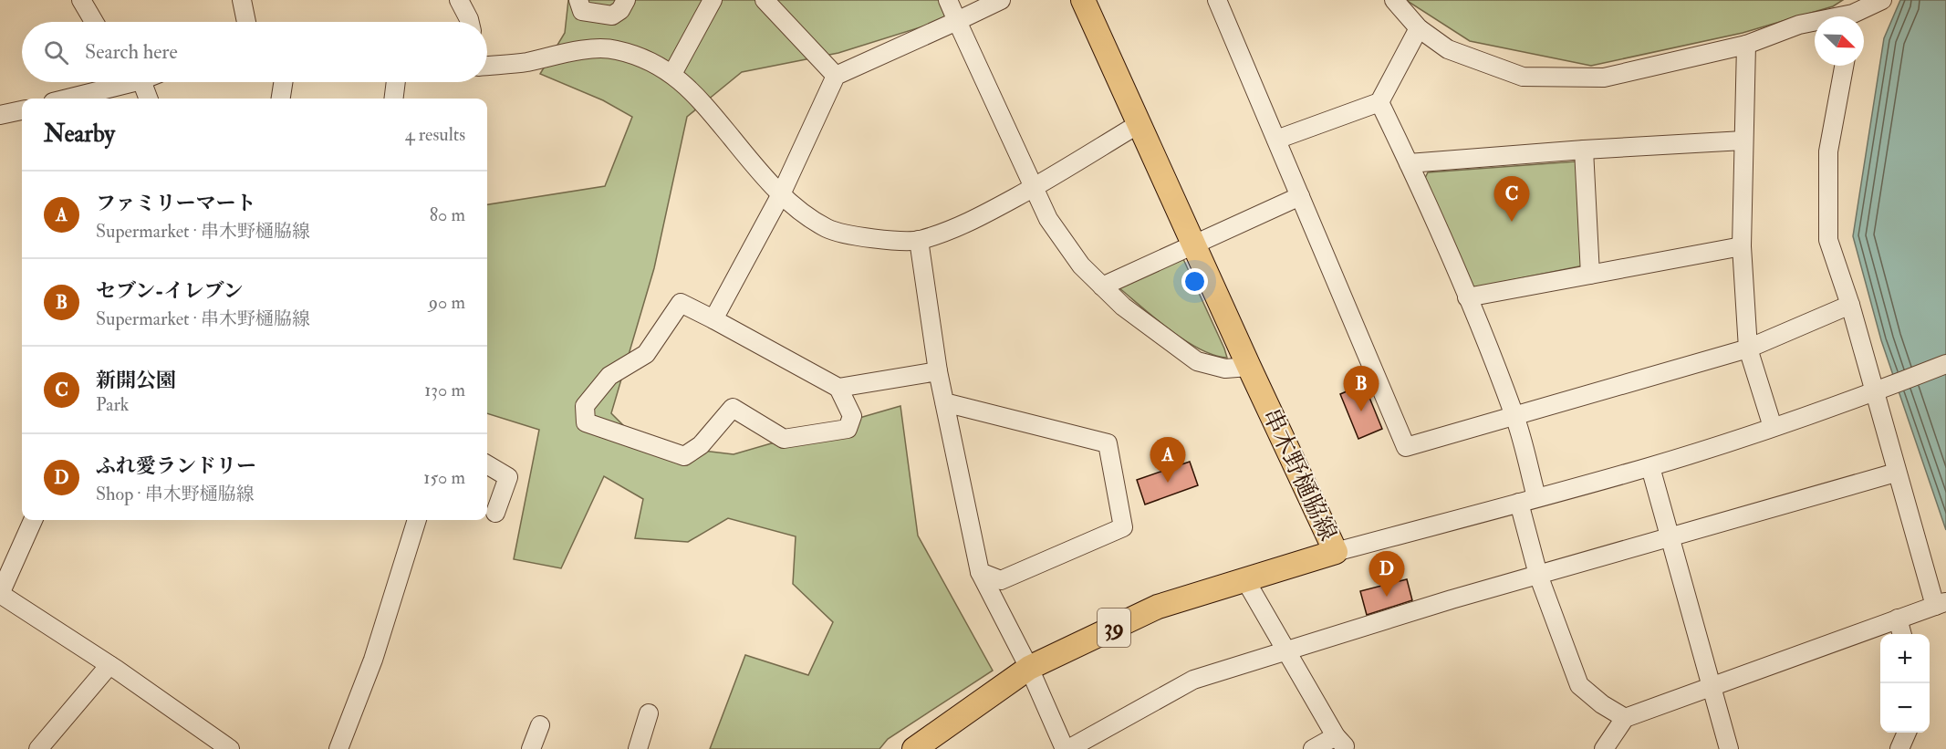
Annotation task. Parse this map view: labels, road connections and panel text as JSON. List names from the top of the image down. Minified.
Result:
{"streets":{"main road":["串木野樋脇線","39"]},"north":"bottom right","page":{"search":"Search here","heading":["Nearby","4 results"],"list":[{"mark":"A","name":"ファミリーマート","note":"Supermarket · 串木野樋脇線","value":"80 m"},{"mark":"B","name":"セブン-イレブン","note":"Supermarket · 串木野樋脇線","value":"90 m"},{"mark":"C","name":"新開公園","note":"Park","value":"130 m"},{"mark":"D","name":"ふれ愛ランドリー","note":"Shop · 串木野樋脇線","value":"150 m"}],"pins":["C","B","A","D"],"map_buttons":["+","−"]}}
